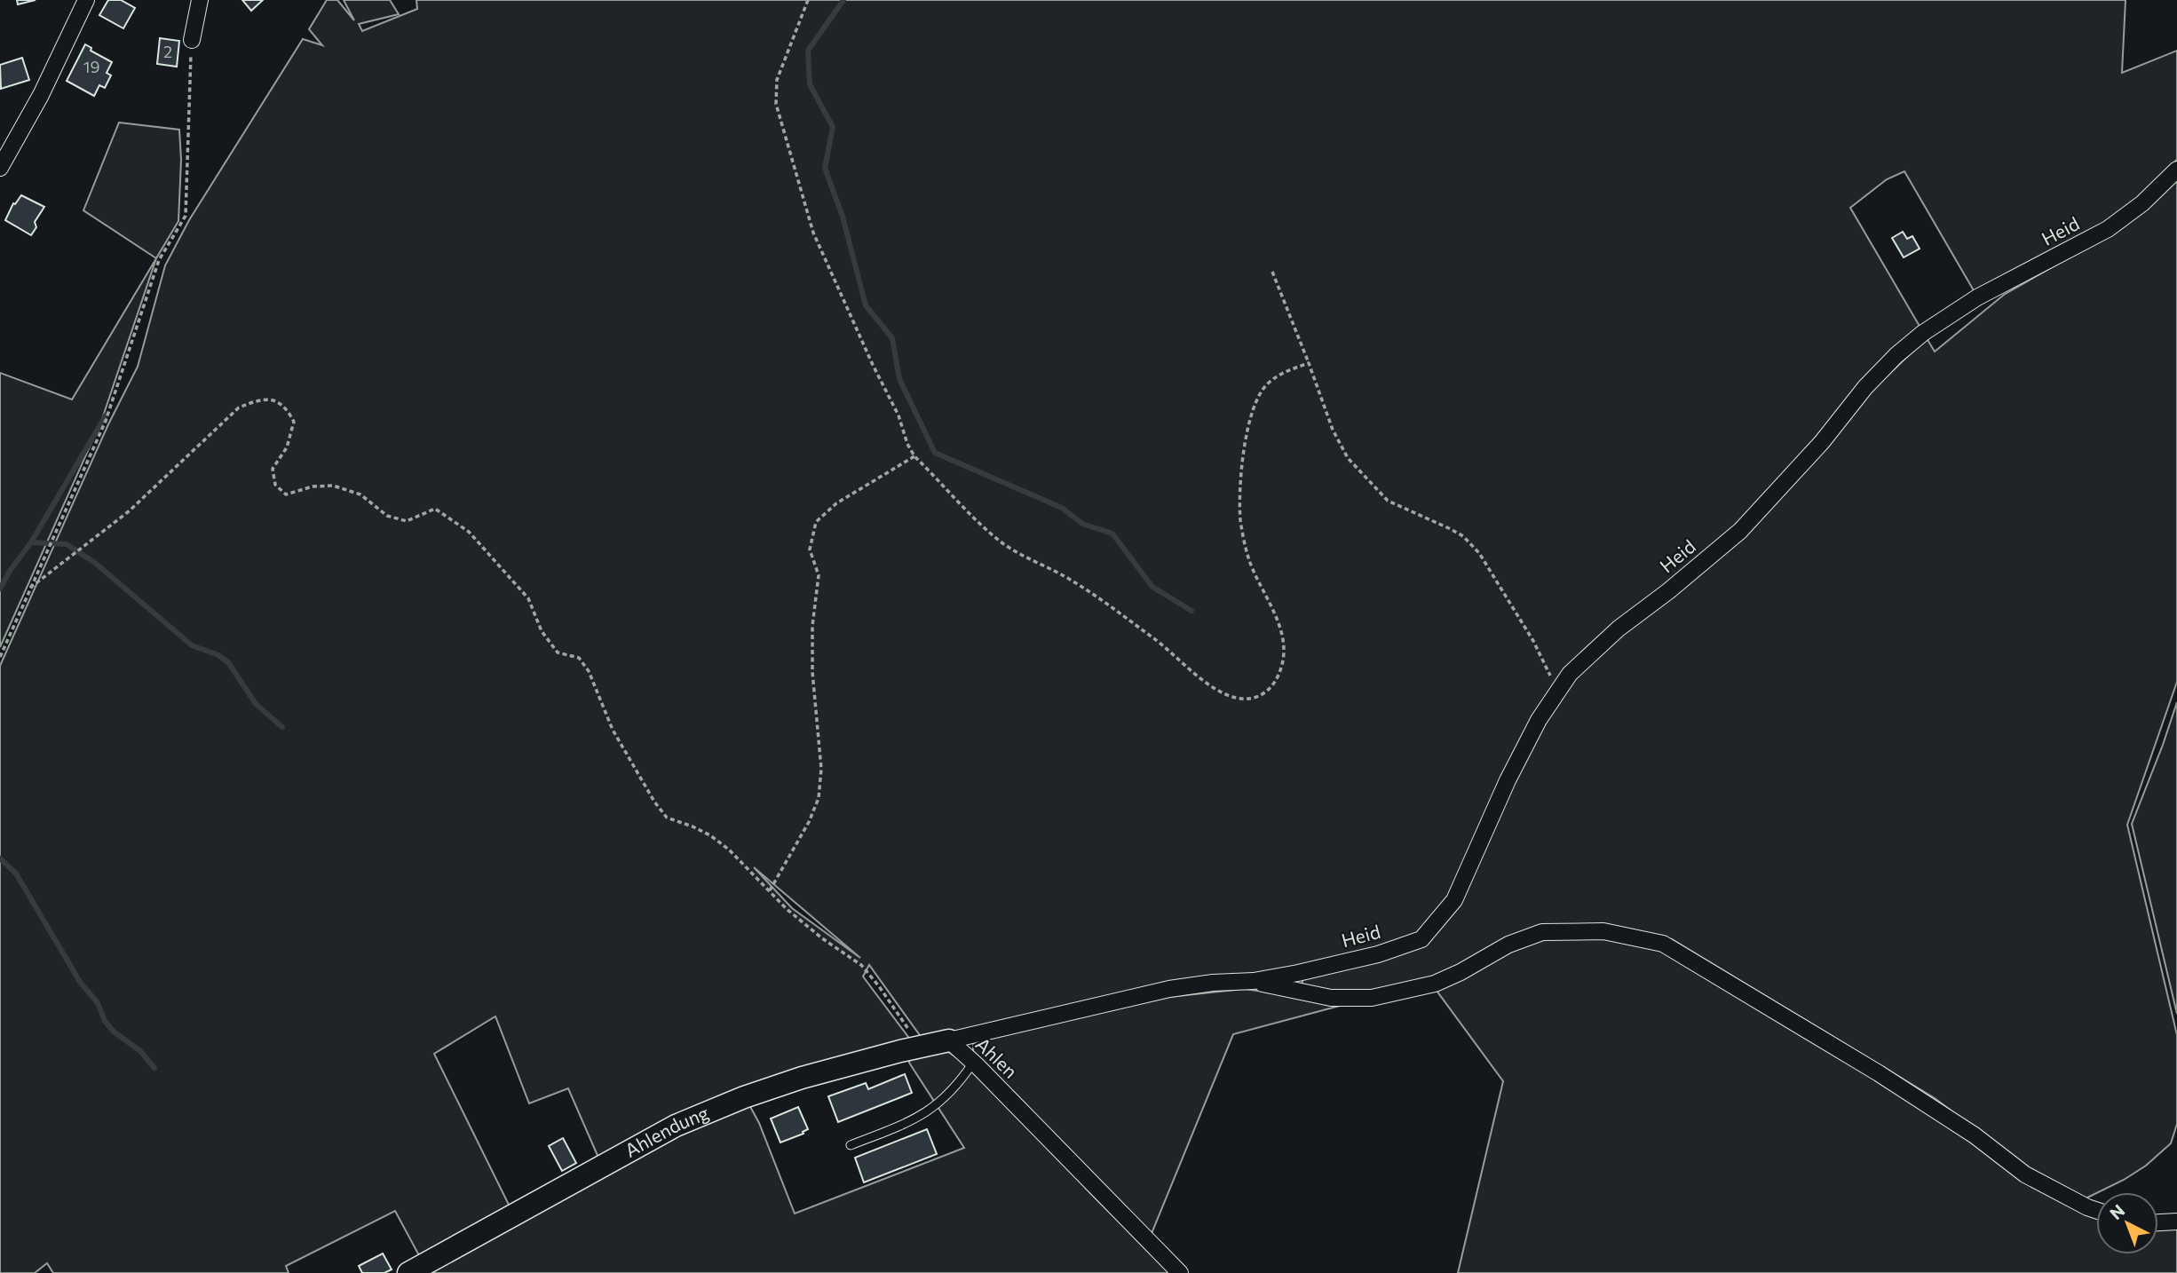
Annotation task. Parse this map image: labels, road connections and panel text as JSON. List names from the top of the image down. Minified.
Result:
{"streets":{"street":["Heid","Ahlen","Ahlendung"]},"crossings":[["Heid","Ahlen"],["Ahlen","Ahlendung"]],"house_numbers":["2","19"],"north":"top left"}
